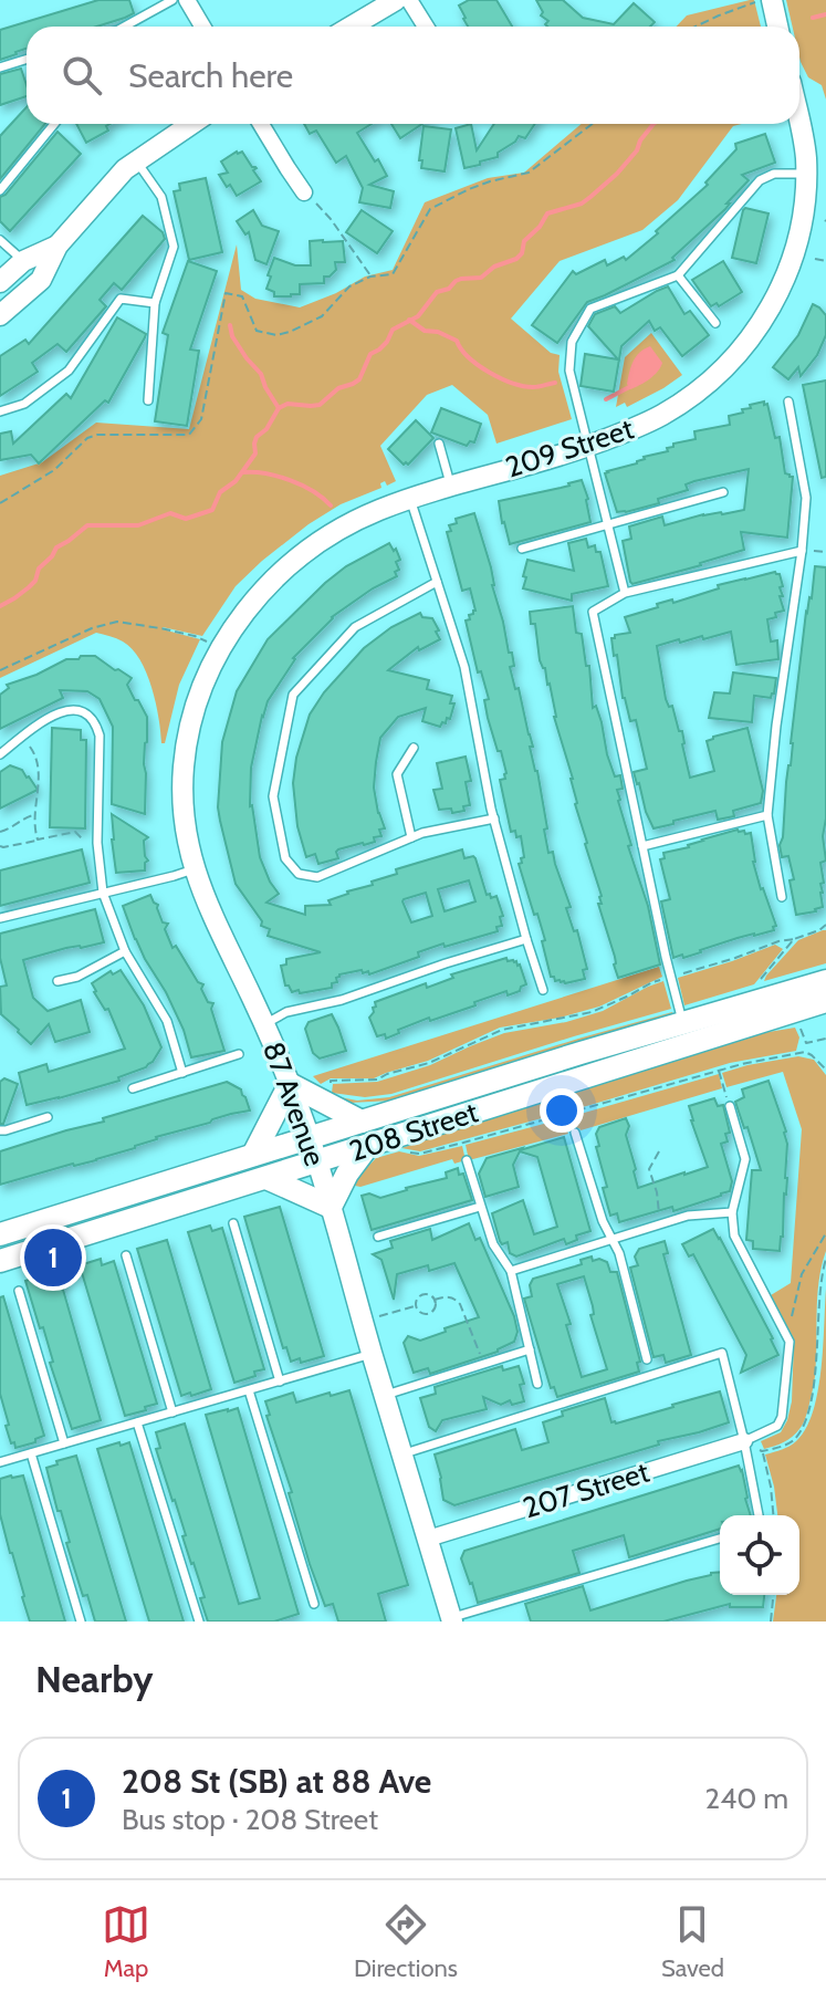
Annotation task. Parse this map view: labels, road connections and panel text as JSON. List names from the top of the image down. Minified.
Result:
{"streets":{"main road":["208 Street"],"street":["209 Street","87 Avenue","207 Street"]},"crossings":[["209 Street","87 Avenue"],["87 Avenue","208 Street"],["87 Avenue","207 Street"]],"page":{"search":"Search here","pins":"1","heading":"Nearby","list":[{"mark":"1","name":"208 St (SB) at 88 Ave","note":"Bus stop · 208 Street","value":"240 m"}],"nav":["Map","Directions","Saved"]}}
